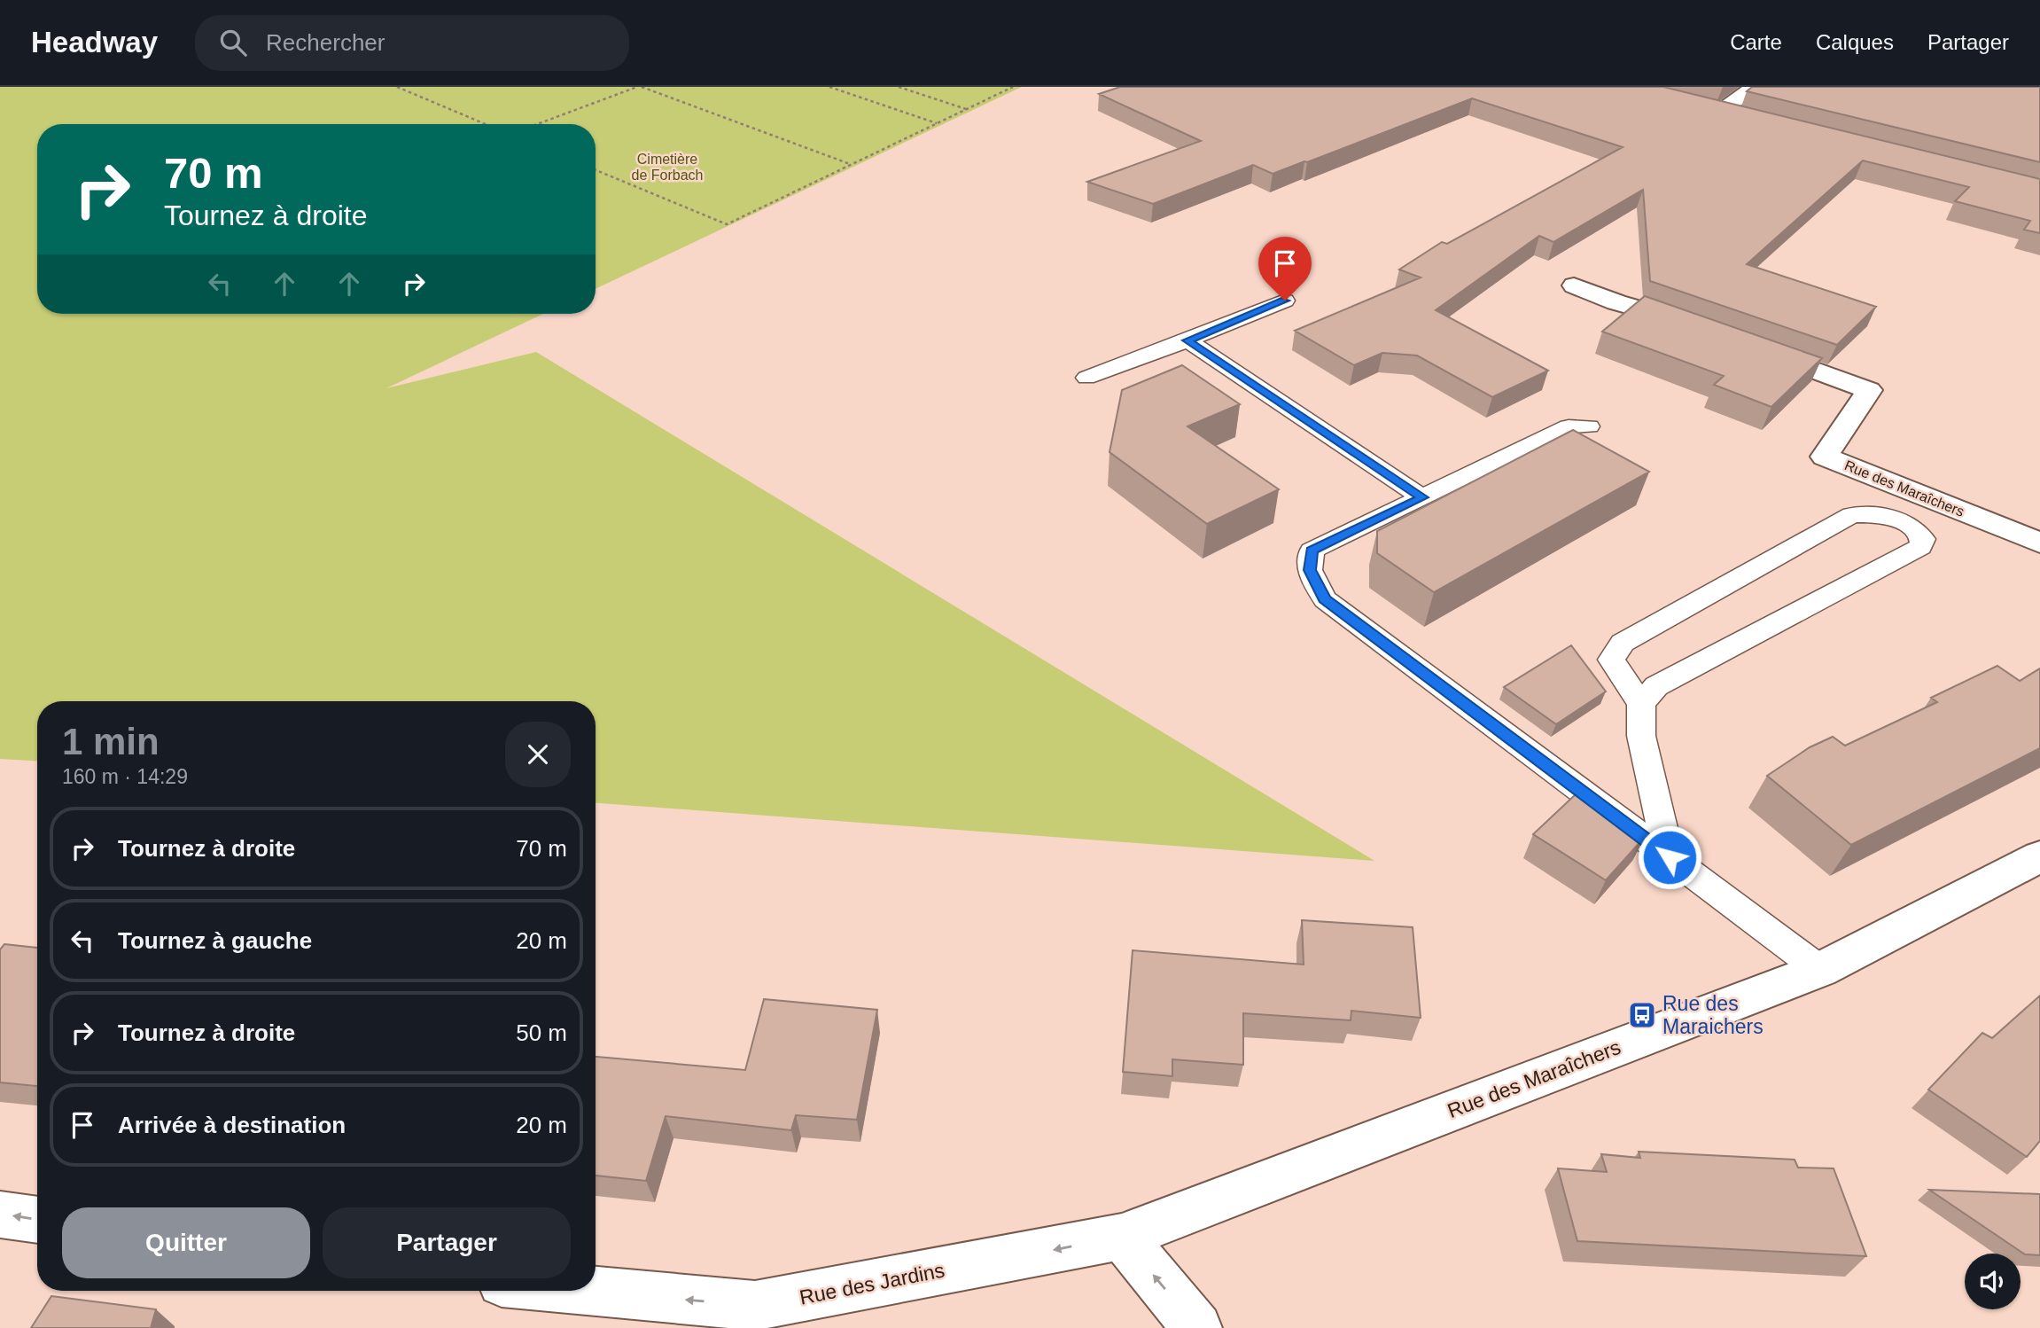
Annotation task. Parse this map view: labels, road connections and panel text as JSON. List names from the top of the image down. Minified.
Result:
{"streets":{"street":["Rue des Maraîchers","Rue des Jardins"]},"crossings":[["Rue des Maraîchers","Rue des Jardins"]],"one_way":["Rue des Jardins"],"parks":["Cimetière de Forbach"],"places":{"bus stop":["Rue des Maraichers"]},"page":{"header":"Headway","search":"Rechercher","nav":["Carte","Calques","Partager"],"turn":["70 m","Tournez à droite"],"heading":["1 min","160 m · 14:29"],"list":[{"name":"Tournez à droite","value":"70 m"},{"name":"Tournez à gauche","value":"20 m"},{"name":"Tournez à droite","value":"50 m"},{"name":"Arrivée à destination","value":"20 m"}],"buttons":["Quitter","Partager"]}}
